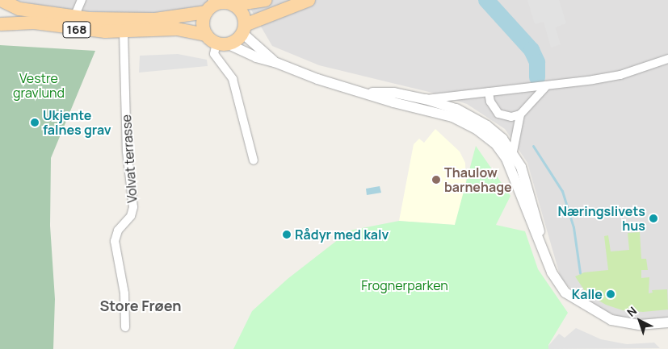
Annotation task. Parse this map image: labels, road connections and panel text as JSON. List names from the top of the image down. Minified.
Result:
{"streets":{"main road":["168"],"street":["Volvat terrasse"]},"crossings":[["168","Volvat terrasse"]],"districts":["Store Frøen"],"parks":["Vestre gravlund","Frognerparken"],"places":["Ukjente falnes grav","Thaulow barnehage","Næringslivets hus","Rådyr med kalv","Kalle"],"north":"top left"}
